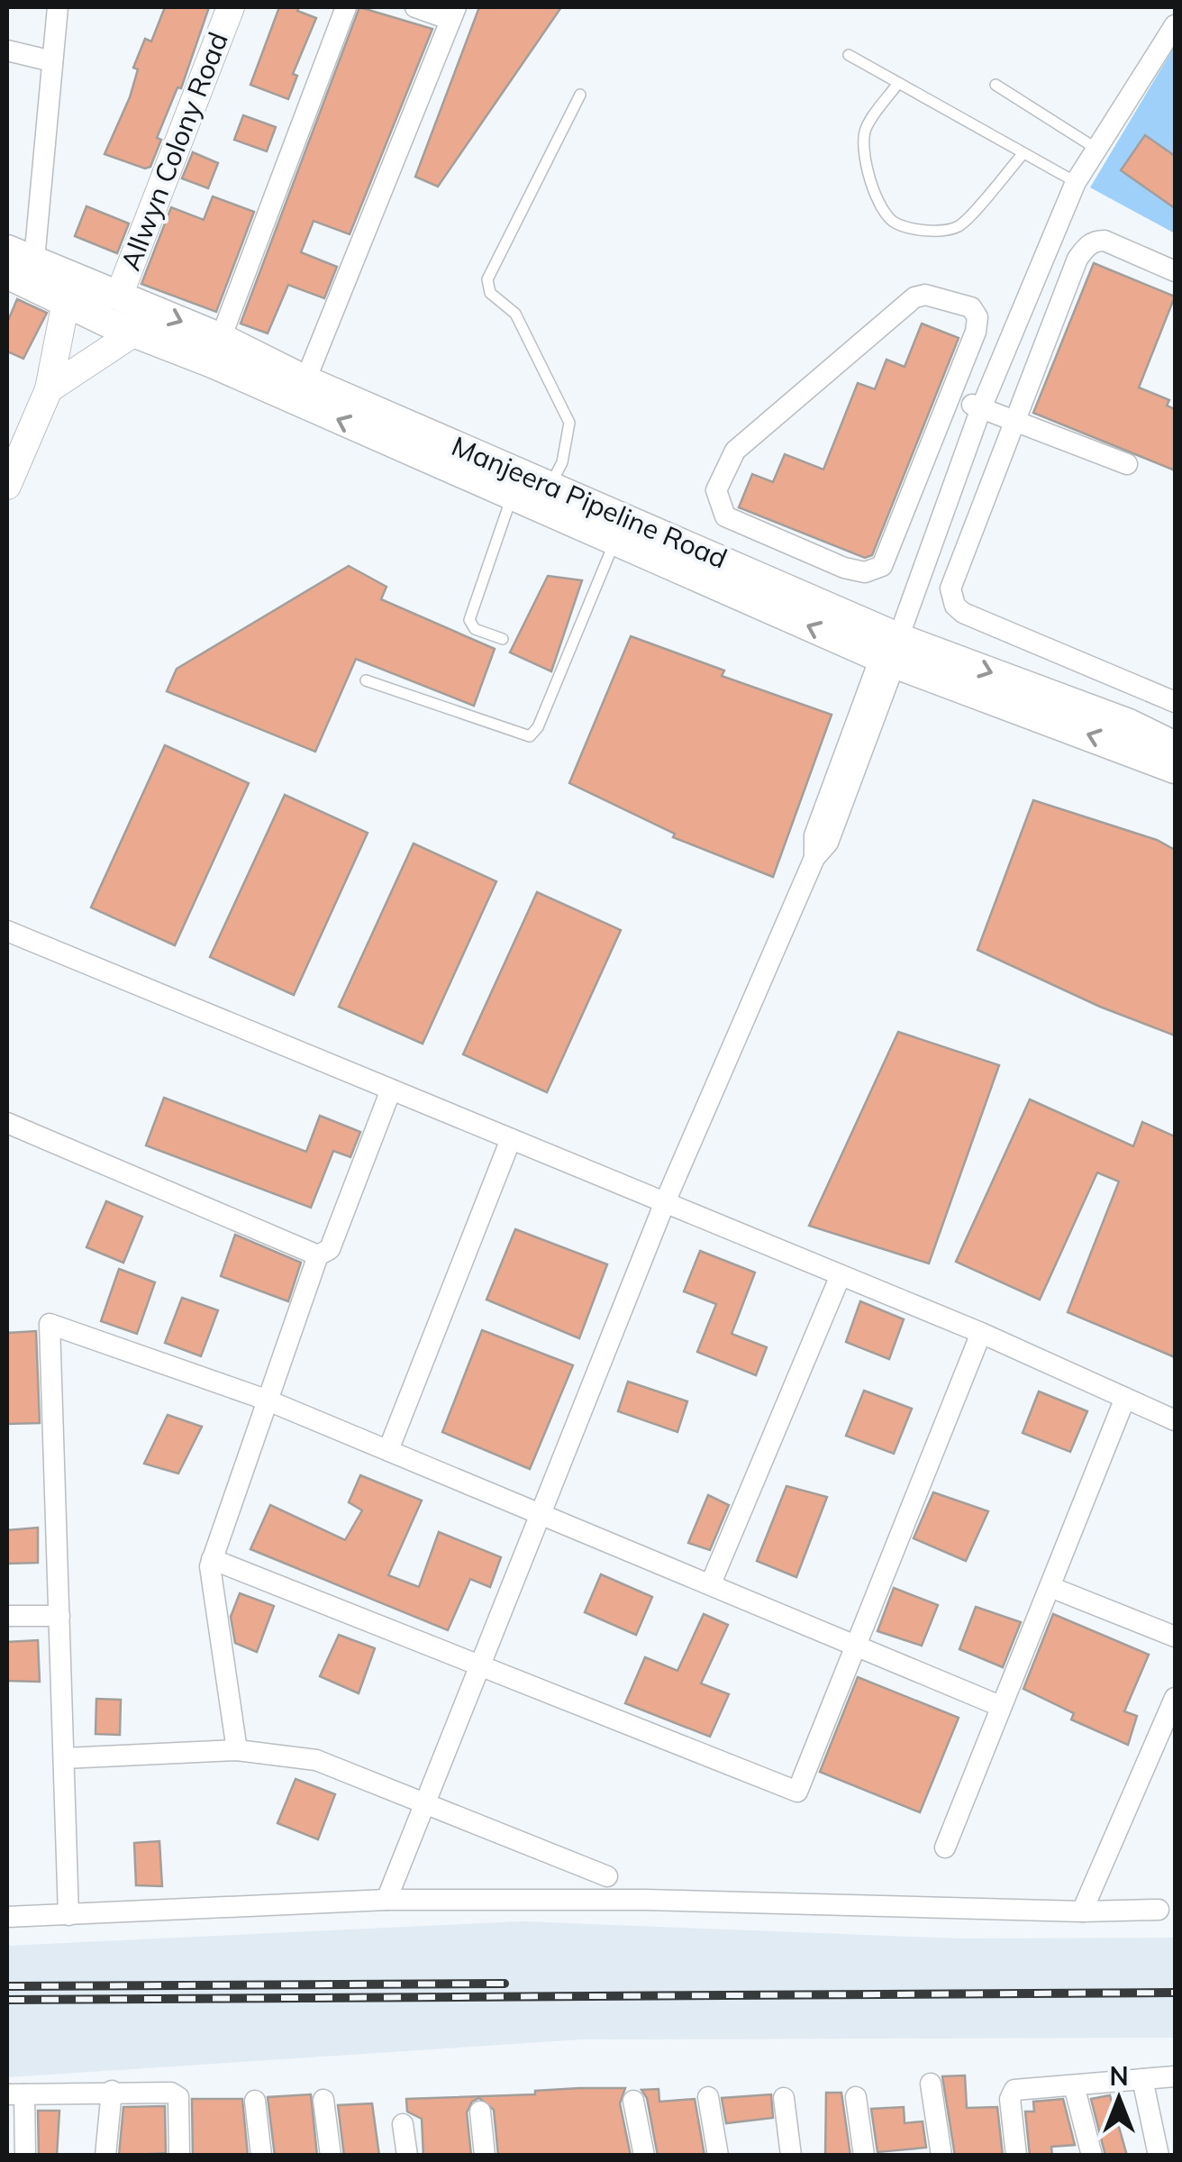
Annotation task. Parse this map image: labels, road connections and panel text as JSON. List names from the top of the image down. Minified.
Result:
{"streets":{"main road":["Manjeera Pipeline Road"],"street":["Allwyn Colony Road"]},"crossings":[["Allwyn Colony Road","Manjeera Pipeline Road"]],"north":"top"}
